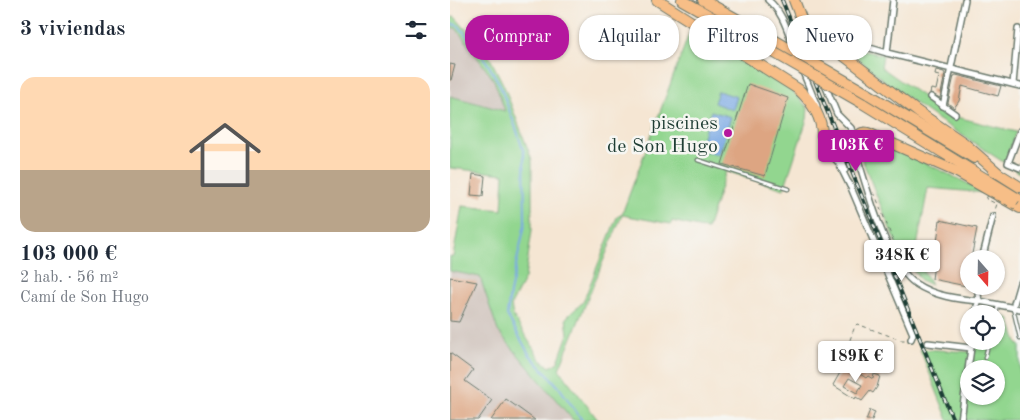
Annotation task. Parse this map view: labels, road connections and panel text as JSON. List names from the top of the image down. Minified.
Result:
{"places":["piscines de Son Hugo"],"north":"bottom","page":{"heading":"3 viviendas","chip":["Comprar","Alquilar","Filtros","Nuevo"],"list":[{"name":"103 000 €","note":"2 hab. · 56 m² · Camí de Son Hugo"}],"price":["103K €","348K €","189K €"]}}
